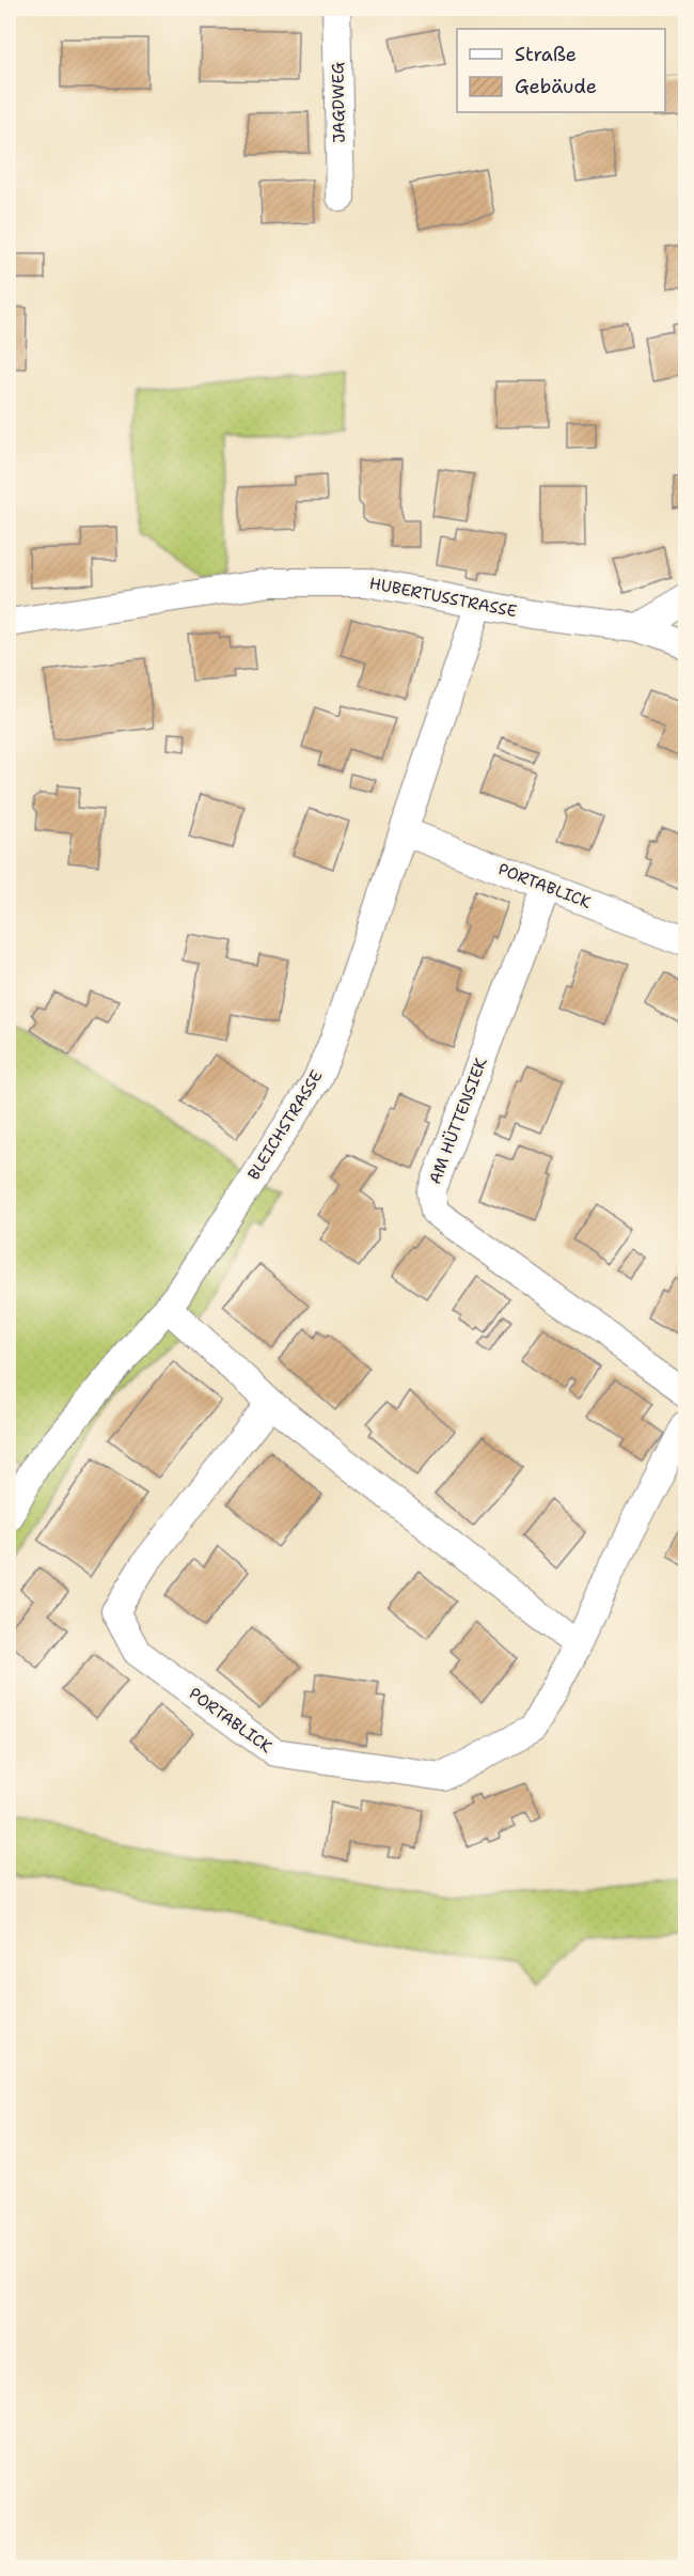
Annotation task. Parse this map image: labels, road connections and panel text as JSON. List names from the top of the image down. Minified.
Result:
{"streets":{"street":["JAGDWEG","HUBERTUSSTRASSE","PORTABLICK","AM HÜTTENSIEK","BLEICHSTRASSE"]},"crossings":[["HUBERTUSSTRASSE","BLEICHSTRASSE"],["PORTABLICK","AM HÜTTENSIEK"],["PORTABLICK","BLEICHSTRASSE"]],"legend":["Straße","Gebäude"]}
